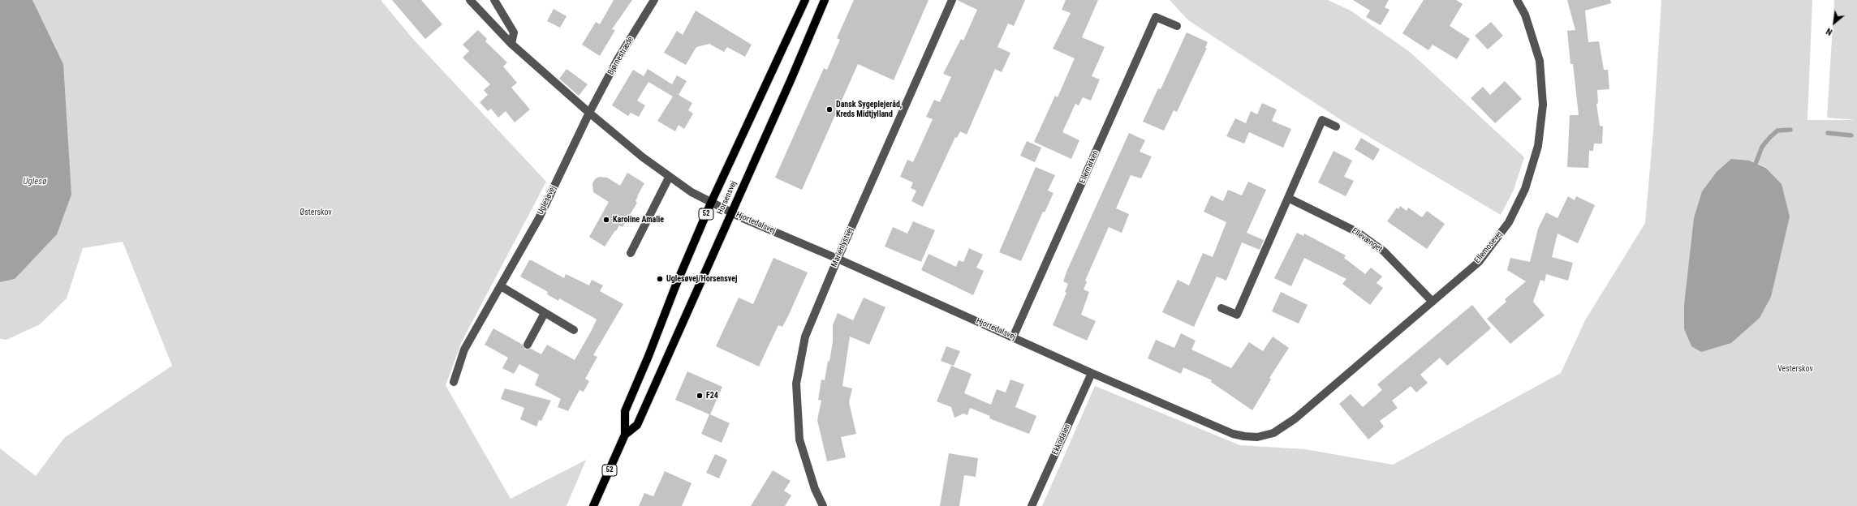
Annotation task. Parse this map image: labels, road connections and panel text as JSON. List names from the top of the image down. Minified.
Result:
{"streets":{"main road":["Horsensvej","52"],"street":["Bjørnestræde","Ellemarken","Uglesøvej","Hjortedalsvej","Ellevænget","Marienlystvej","Ellemosevej","Ekkodalen"]},"crossings":[["Bjørnestræde","Uglesøvej"],["Ellemarken","Hjortedalsvej"],["Horsensvej","Hjortedalsvej"],["Hjortedalsvej","Marienlystvej"],["Hjortedalsvej","Ellemosevej"],["Hjortedalsvej","Ekkodalen"],["Ellevænget","Ellemosevej"]],"water":["Uglesø"],"parks":["Østerskov","Vesterskov"],"places":["Dansk Sygeplejeråd, Kreds Midtjylland","Karoline Amalie","Uglesøvej/Horsensvej","F24"],"north":"bottom left"}
